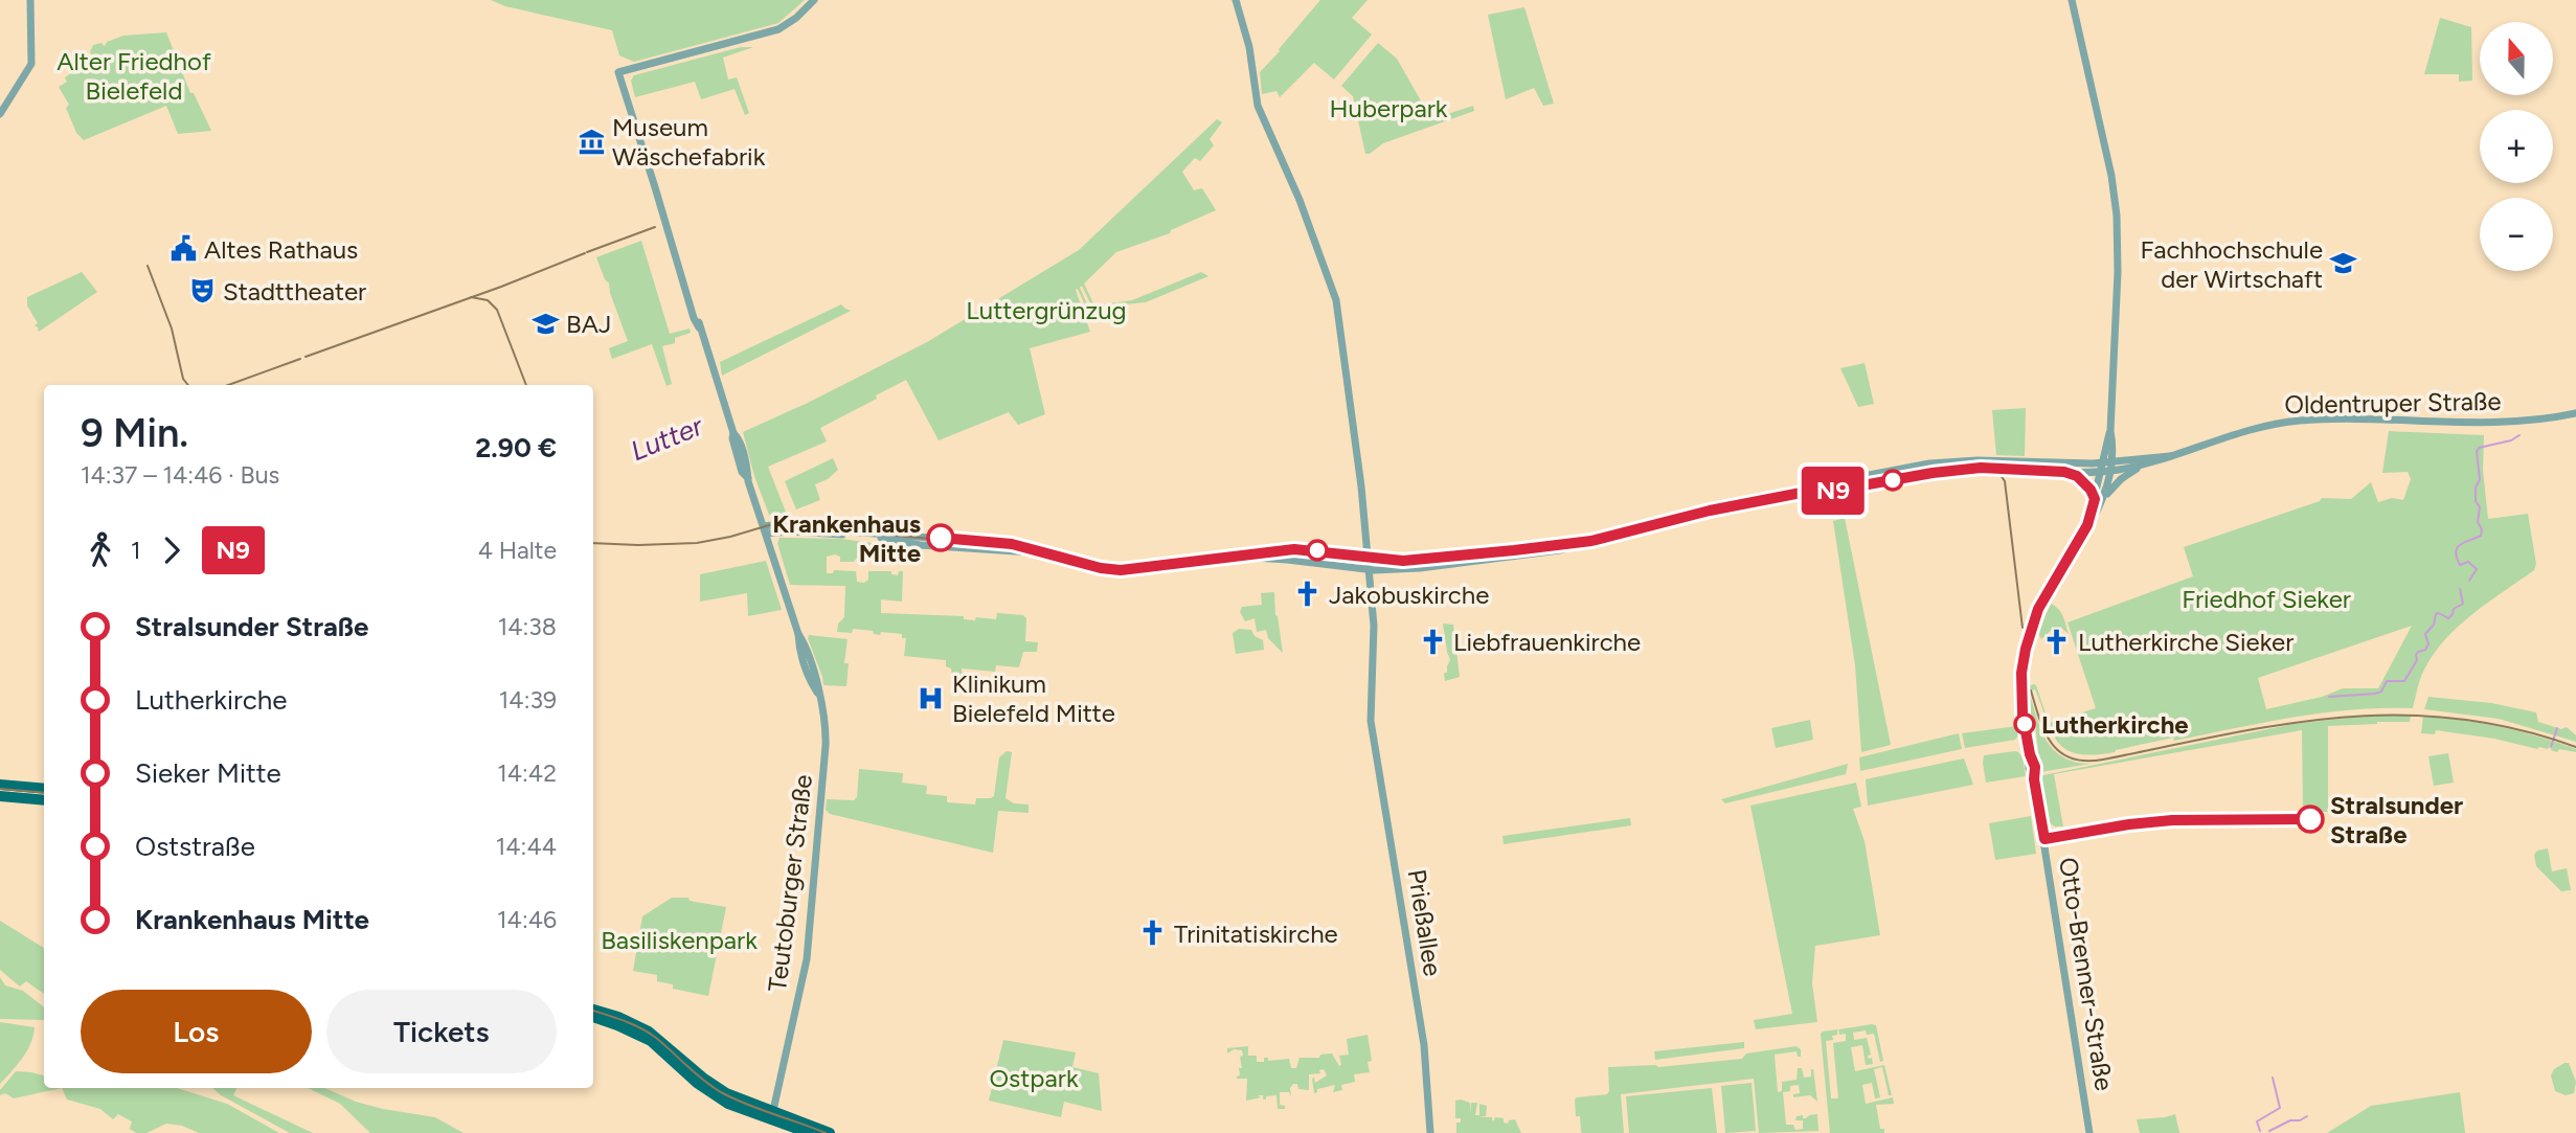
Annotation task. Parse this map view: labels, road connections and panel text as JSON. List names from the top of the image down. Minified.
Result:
{"streets":{"street":["Oldentruper Straße","Teutoburger Straße","Prießallee","Otto-Brenner-Straße"]},"crossings":[["Oldentruper Straße","Prießallee"],["Oldentruper Straße","Otto-Brenner-Straße"]],"water":["Lutter"],"parks":["Alter Friedhof Bielefeld","Huberpark","Luttergrünzug","Friedhof Sieker","Basiliskenpark","Ostpark"],"places":{"museum":["Museum Wäschefabrik"],"public building":["Altes Rathaus"],"school or university":["Fachhochschule der Wirtschaft","BAJ"],"theatre":["Stadttheater"],"other":["Krankenhaus Mitte","Lutherkirche","Stralsunder Straße"],"church":["Jakobuskirche","Liebfrauenkirche","Lutherkirche Sieker","Trinitatiskirche"],"hospital":["Klinikum Bielefeld Mitte"]},"lines":["bus line N9"],"north":"top","page":{"on_map":"N9","map_buttons":["+","−"],"heading":["9 Min.","14:37 – 14:46 · Bus","2.90 €"],"legs":["1","N9","4 Halte"],"list":[{"name":"Stralsunder Straße","value":"14:38"},{"name":"Lutherkirche","value":"14:39"},{"name":"Sieker Mitte","value":"14:42"},{"name":"Oststraße","value":"14:44"},{"name":"Krankenhaus Mitte","value":"14:46"}],"buttons":["Los","Tickets"]}}
